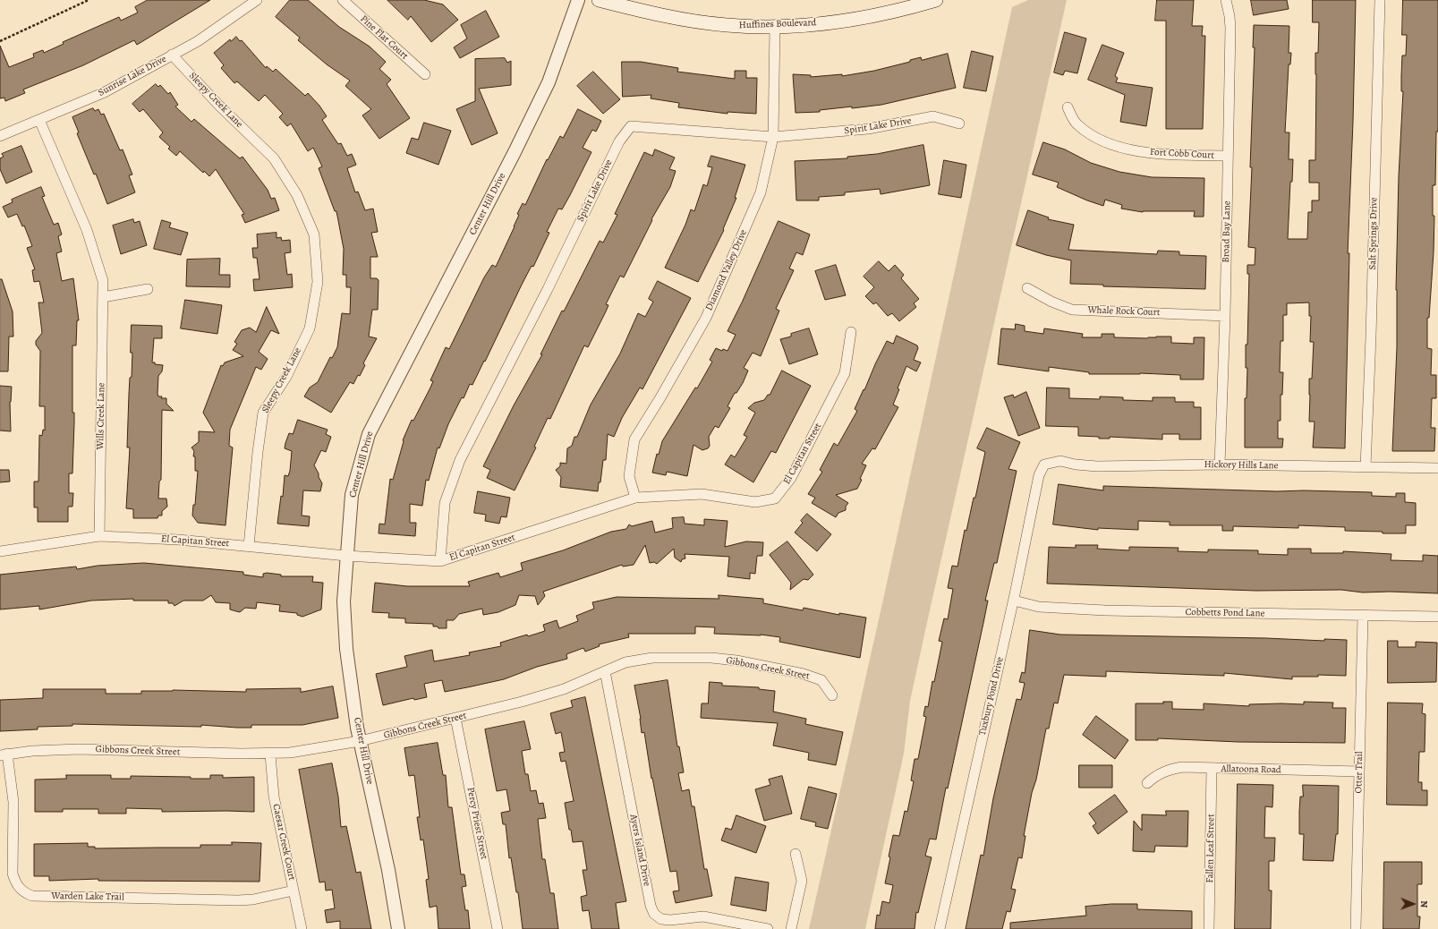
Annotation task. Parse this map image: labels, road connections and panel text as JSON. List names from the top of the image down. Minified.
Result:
{"streets":{"main road":["Huffines Boulevard"],"street":["Pine Flat Court","Sunrise Lake Drive","Sleepy Creek Lane","Spirit Lake Drive","Fort Cobb Court","Center Hill Drive","Broad Bay Lane","Salt Springs Drive","Diamond Valley Drive","Whale Rock Court","Wills Creek Lane","El Capitan Street","Hickory Hills Lane","Cobbetts Pond Lane","Gibbons Creek Street","Tuxbury Pond Drive","Allatoona Road","Otter Trail","Percy Priest Street","Caesar Creek Court","Fallen Leaf Street","Ayers Island Drive","Warden Lake Trail"]},"crossings":[["Huffines Boulevard","Diamond Valley Drive"],["Sunrise Lake Drive","Sleepy Creek Lane"],["Sunrise Lake Drive","Wills Creek Lane"],["Sleepy Creek Lane","El Capitan Street"],["Spirit Lake Drive","Diamond Valley Drive"],["Spirit Lake Drive","El Capitan Street"],["Fort Cobb Court","Broad Bay Lane"],["Center Hill Drive","El Capitan Street"],["Center Hill Drive","Gibbons Creek Street"],["Broad Bay Lane","Whale Rock Court"],["Broad Bay Lane","Hickory Hills Lane"],["Salt Springs Drive","Hickory Hills Lane"],["Diamond Valley Drive","El Capitan Street"],["Wills Creek Lane","El Capitan Street"],["Hickory Hills Lane","Tuxbury Pond Drive"],["Cobbetts Pond Lane","Tuxbury Pond Drive"],["Cobbetts Pond Lane","Otter Trail"],["Gibbons Creek Street","Percy Priest Street"],["Gibbons Creek Street","Caesar Creek Court"],["Gibbons Creek Street","Ayers Island Drive"],["Gibbons Creek Street","Warden Lake Trail"],["Allatoona Road","Otter Trail"],["Allatoona Road","Fallen Leaf Street"],["Caesar Creek Court","Warden Lake Trail"]],"north":"right"}
